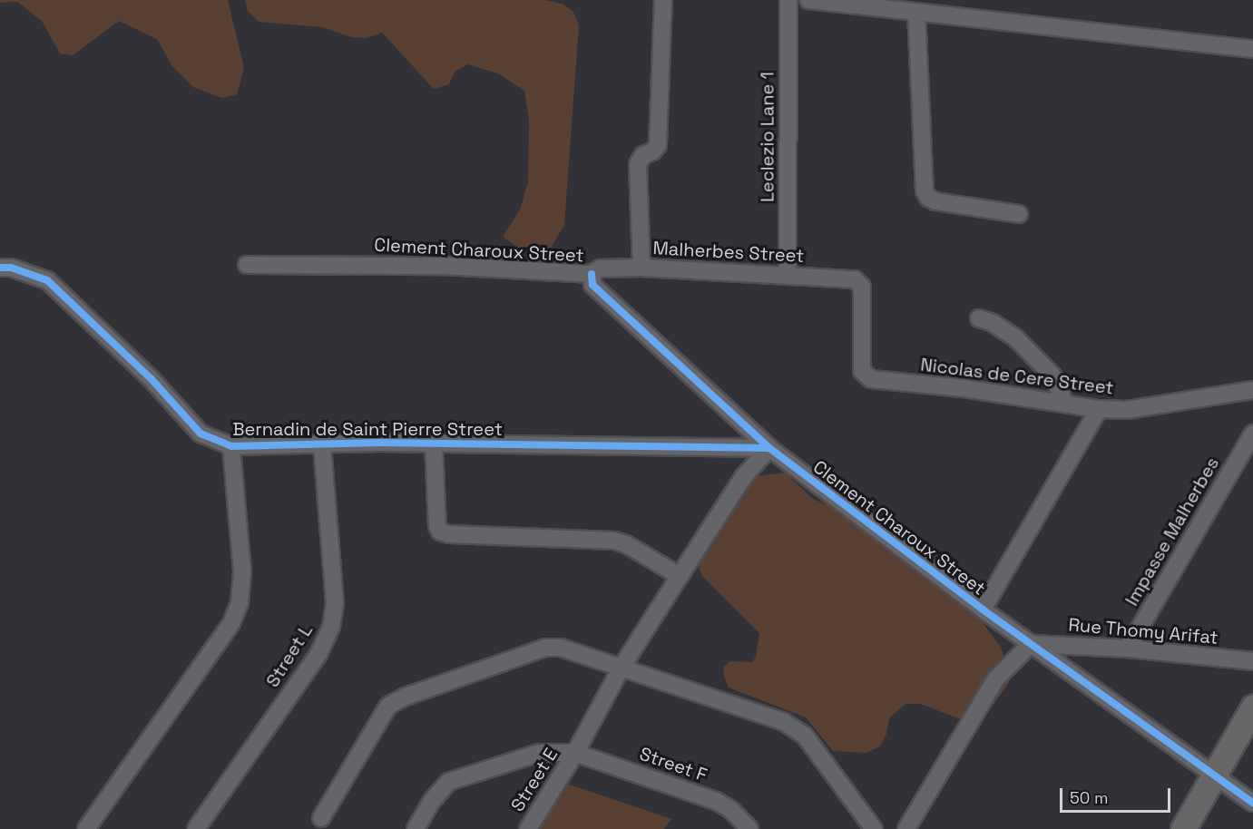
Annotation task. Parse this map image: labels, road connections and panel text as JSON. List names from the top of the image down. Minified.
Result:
{"streets":{"street":["Leclezio Lane 1","Clement Charoux Street","Malherbes Street","Nicolas de Cere Street","Bernadin de Saint Pierre Street","Impasse Malherbes","Rue Thomy Arifat","Street L","Street F","Street E"]},"crossings":[["Leclezio Lane 1","Malherbes Street"],["Clement Charoux Street","Malherbes Street"],["Clement Charoux Street","Bernadin de Saint Pierre Street"],["Clement Charoux Street","Rue Thomy Arifat"],["Clement Charoux Street","Street E"],["Malherbes Street","Nicolas de Cere Street"],["Bernadin de Saint Pierre Street","Street L"],["Bernadin de Saint Pierre Street","Street E"],["Impasse Malherbes","Rue Thomy Arifat"],["Street F","Street E"]],"scale_bar":"50 m"}
